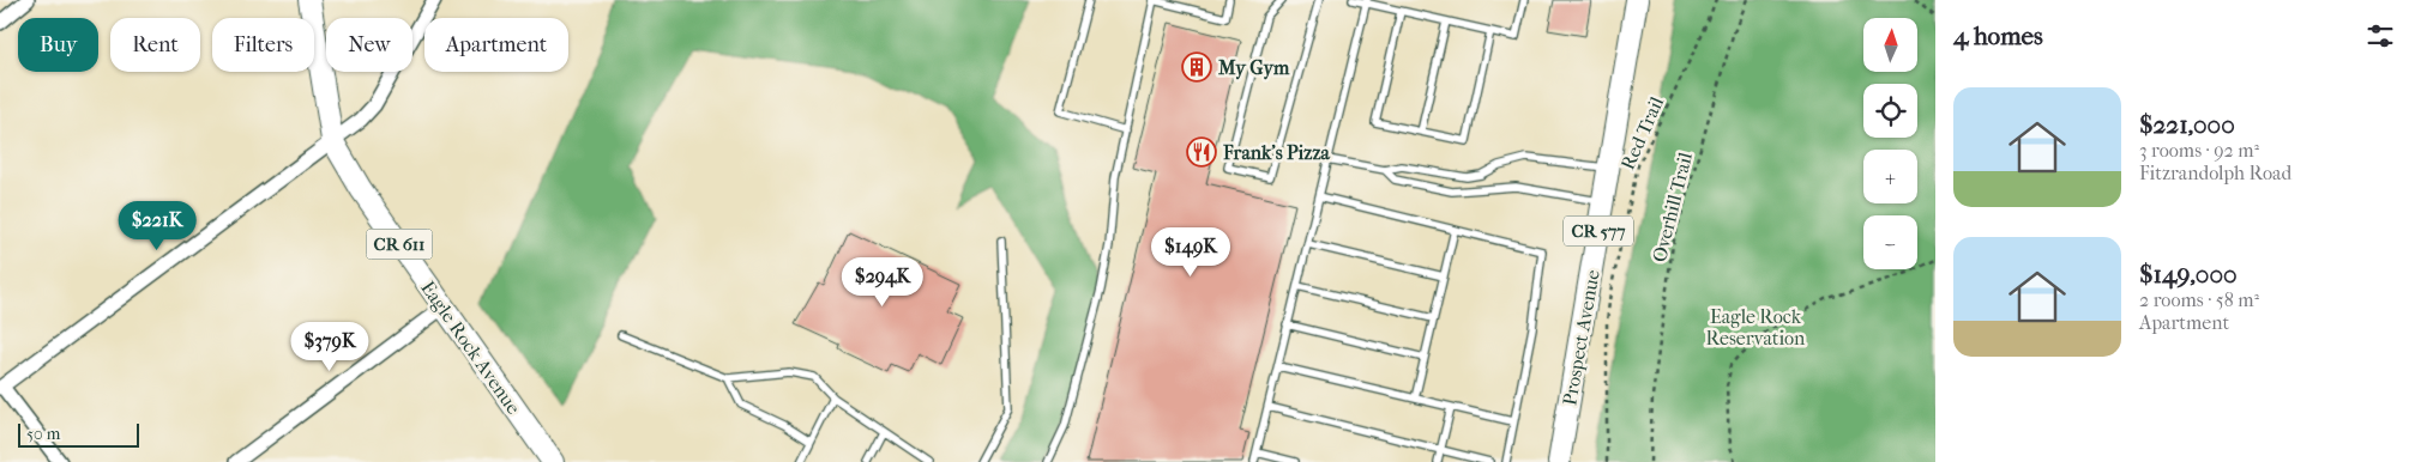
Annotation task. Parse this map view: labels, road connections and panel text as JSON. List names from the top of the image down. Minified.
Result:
{"streets":{"main road":["CR 577","CR 611","Prospect Avenue","Eagle Rock Avenue"],"path":["Red Trail","Overhill Trail"]},"parks":["Eagle Rock Reservation"],"places":{"building":["My Gym"],"restaurant":["Frank’s Pizza"]},"scale_bar":"50 m","north":"top","page":{"heading":"4 homes","map_buttons":["+","−"],"chip":["Buy","Rent","Filters","New","Apartment"],"list":[{"name":"$221,000","note":"3 rooms · 92 m² · Fitzrandolph Road"},{"name":"$149,000","note":"2 rooms · 58 m² · Apartment"}],"price":["$221K","$149K","$294K","$379K"],"scale":"50 m"}}
